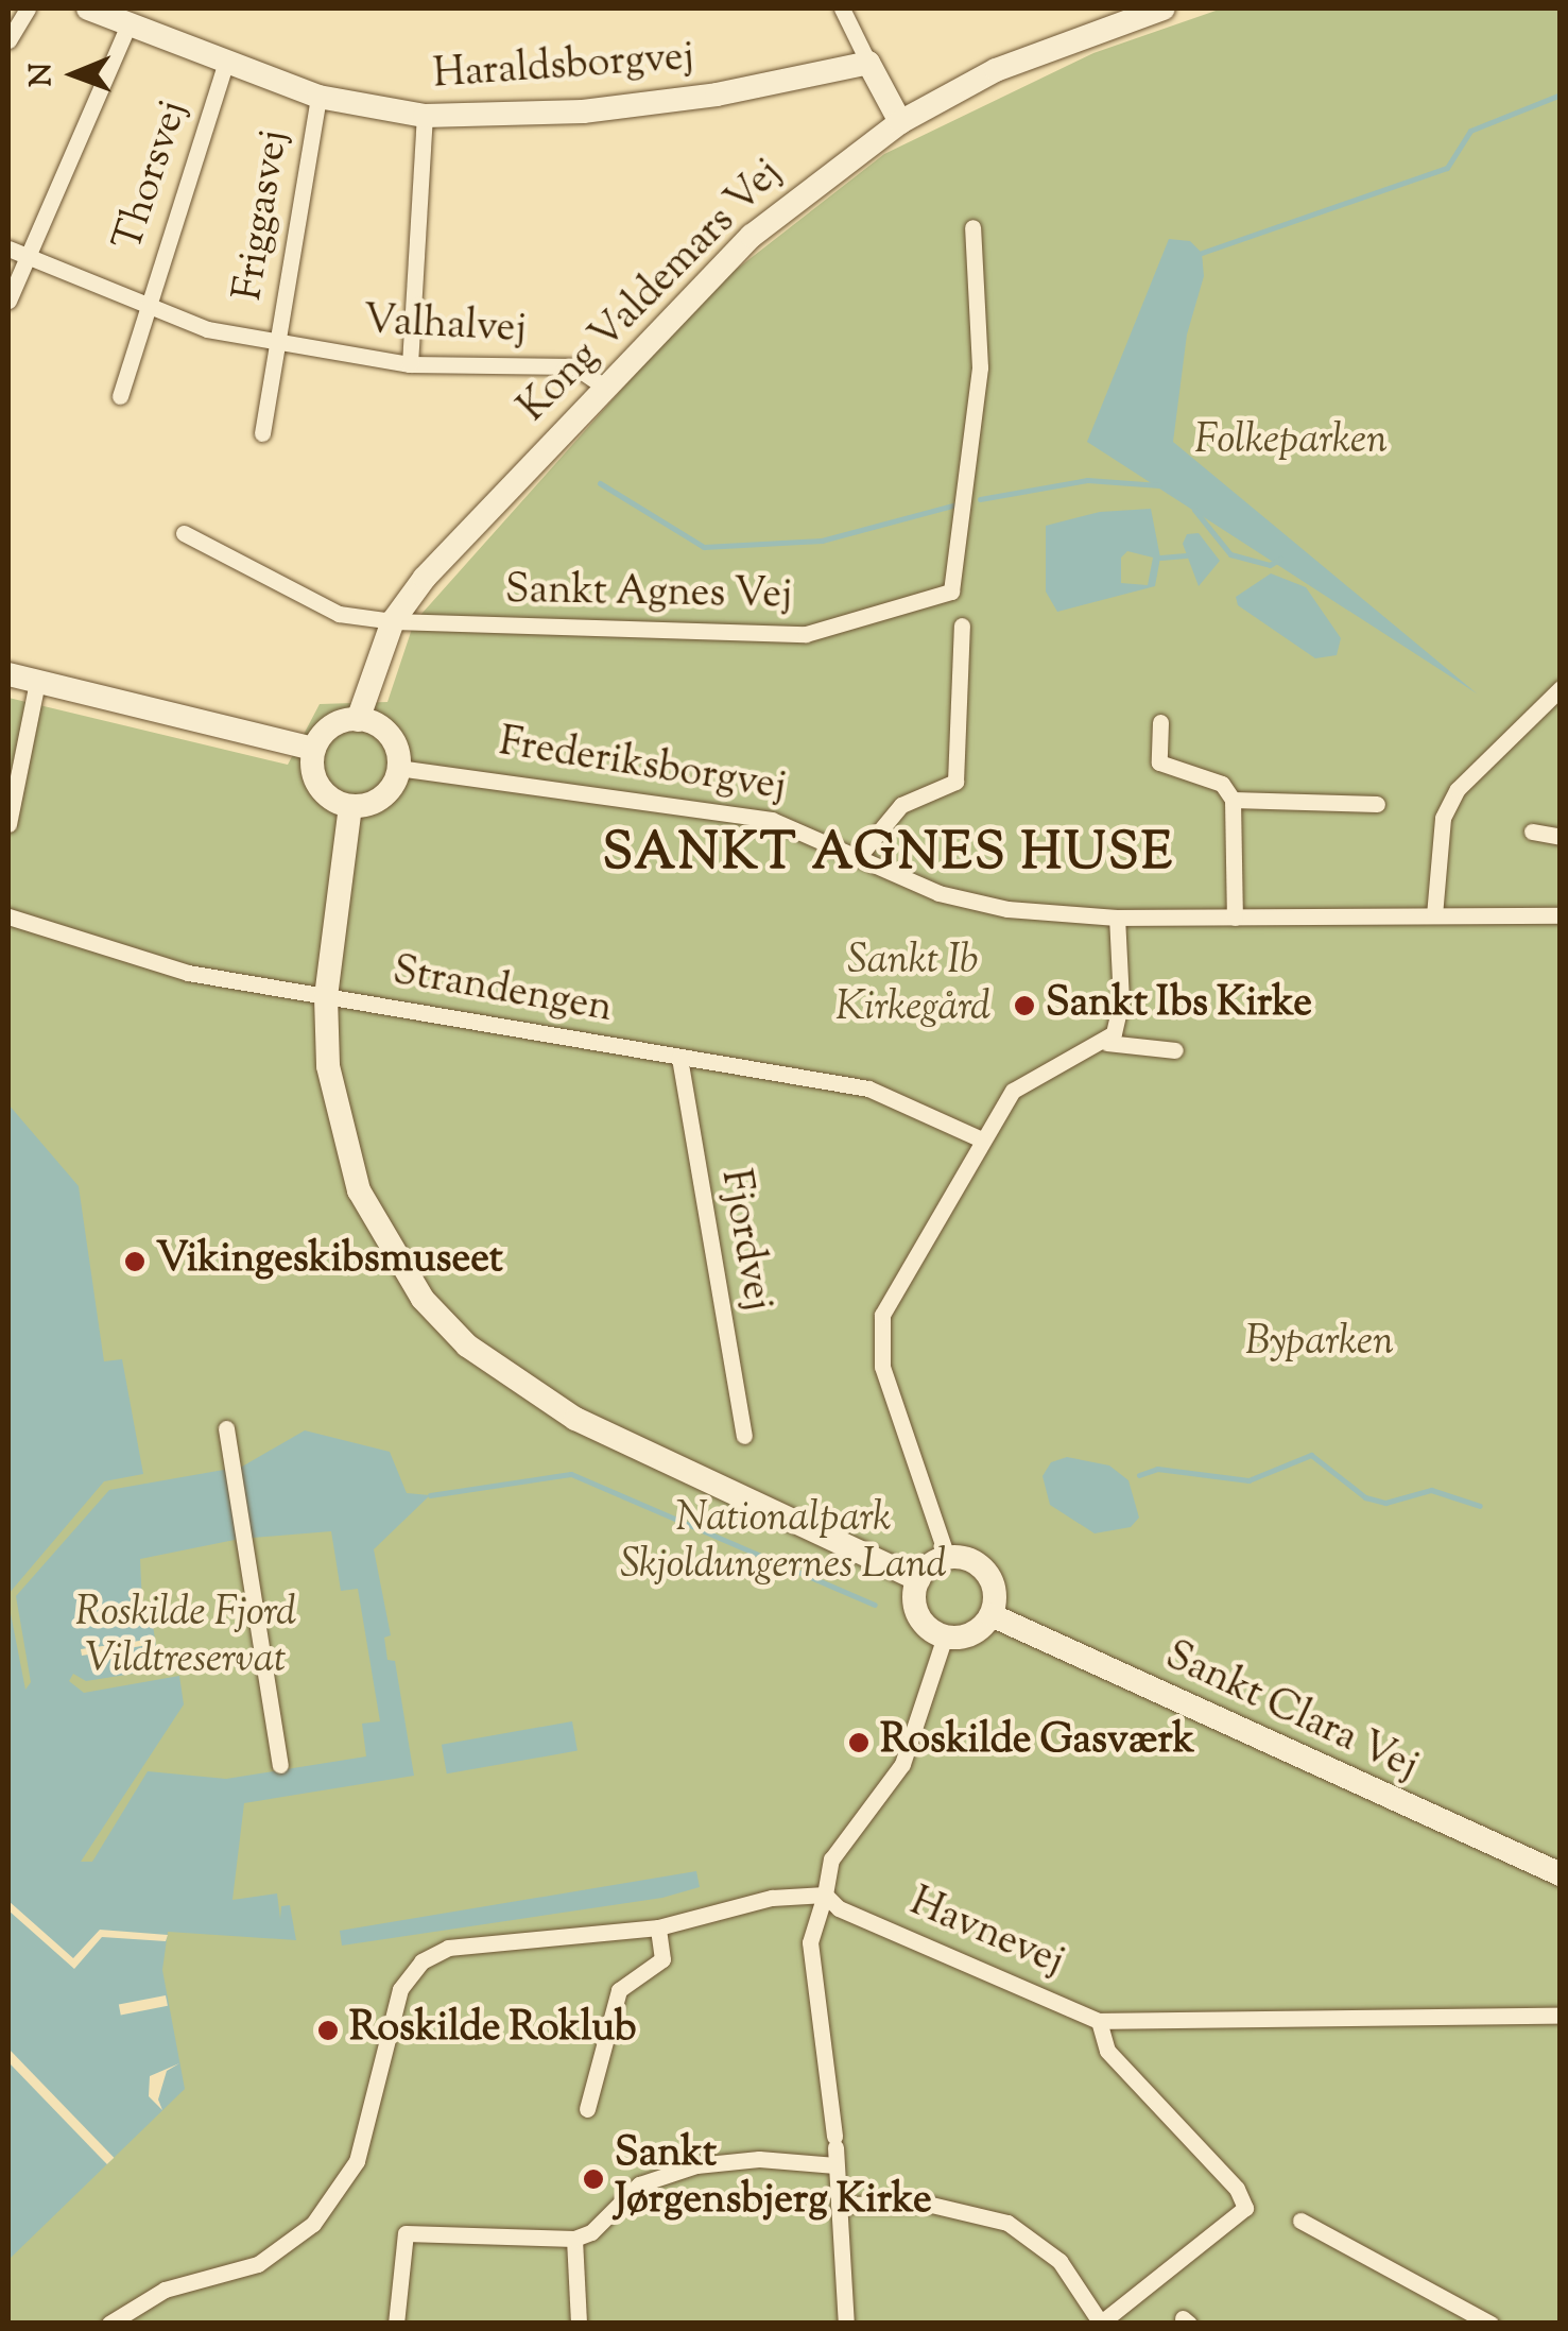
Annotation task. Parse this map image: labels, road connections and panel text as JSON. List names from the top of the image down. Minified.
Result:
{"streets":{"main road":["Haraldsborgvej","Kong Valdemars Vej","Sankt Clara Vej"],"street":["Thorsvej","Friggasvej","Valhalvej","Sankt Agnes Vej","Frederiksborgvej","Strandengen","Fjordvej","Havnevej"]},"crossings":[["Haraldsborgvej","Thorsvej"],["Haraldsborgvej","Friggasvej"],["Thorsvej","Valhalvej"],["Friggasvej","Valhalvej"],["Kong Valdemars Vej","Valhalvej"],["Kong Valdemars Vej","Sankt Agnes Vej"],["Kong Valdemars Vej","Frederiksborgvej"],["Strandengen","Fjordvej"]],"districts":["SANKT AGNES HUSE"],"parks":["Folkeparken","Sankt Ib Kirkegård","Byparken","Nationalpark Skjoldungernes Land","Roskilde Fjord Vildtreservat"],"places":["Sankt Ibs Kirke","Vikingeskibsmuseet","Roskilde Gasværk","Roskilde Roklub","Sankt Jørgensbjerg Kirke"],"north":"left"}
